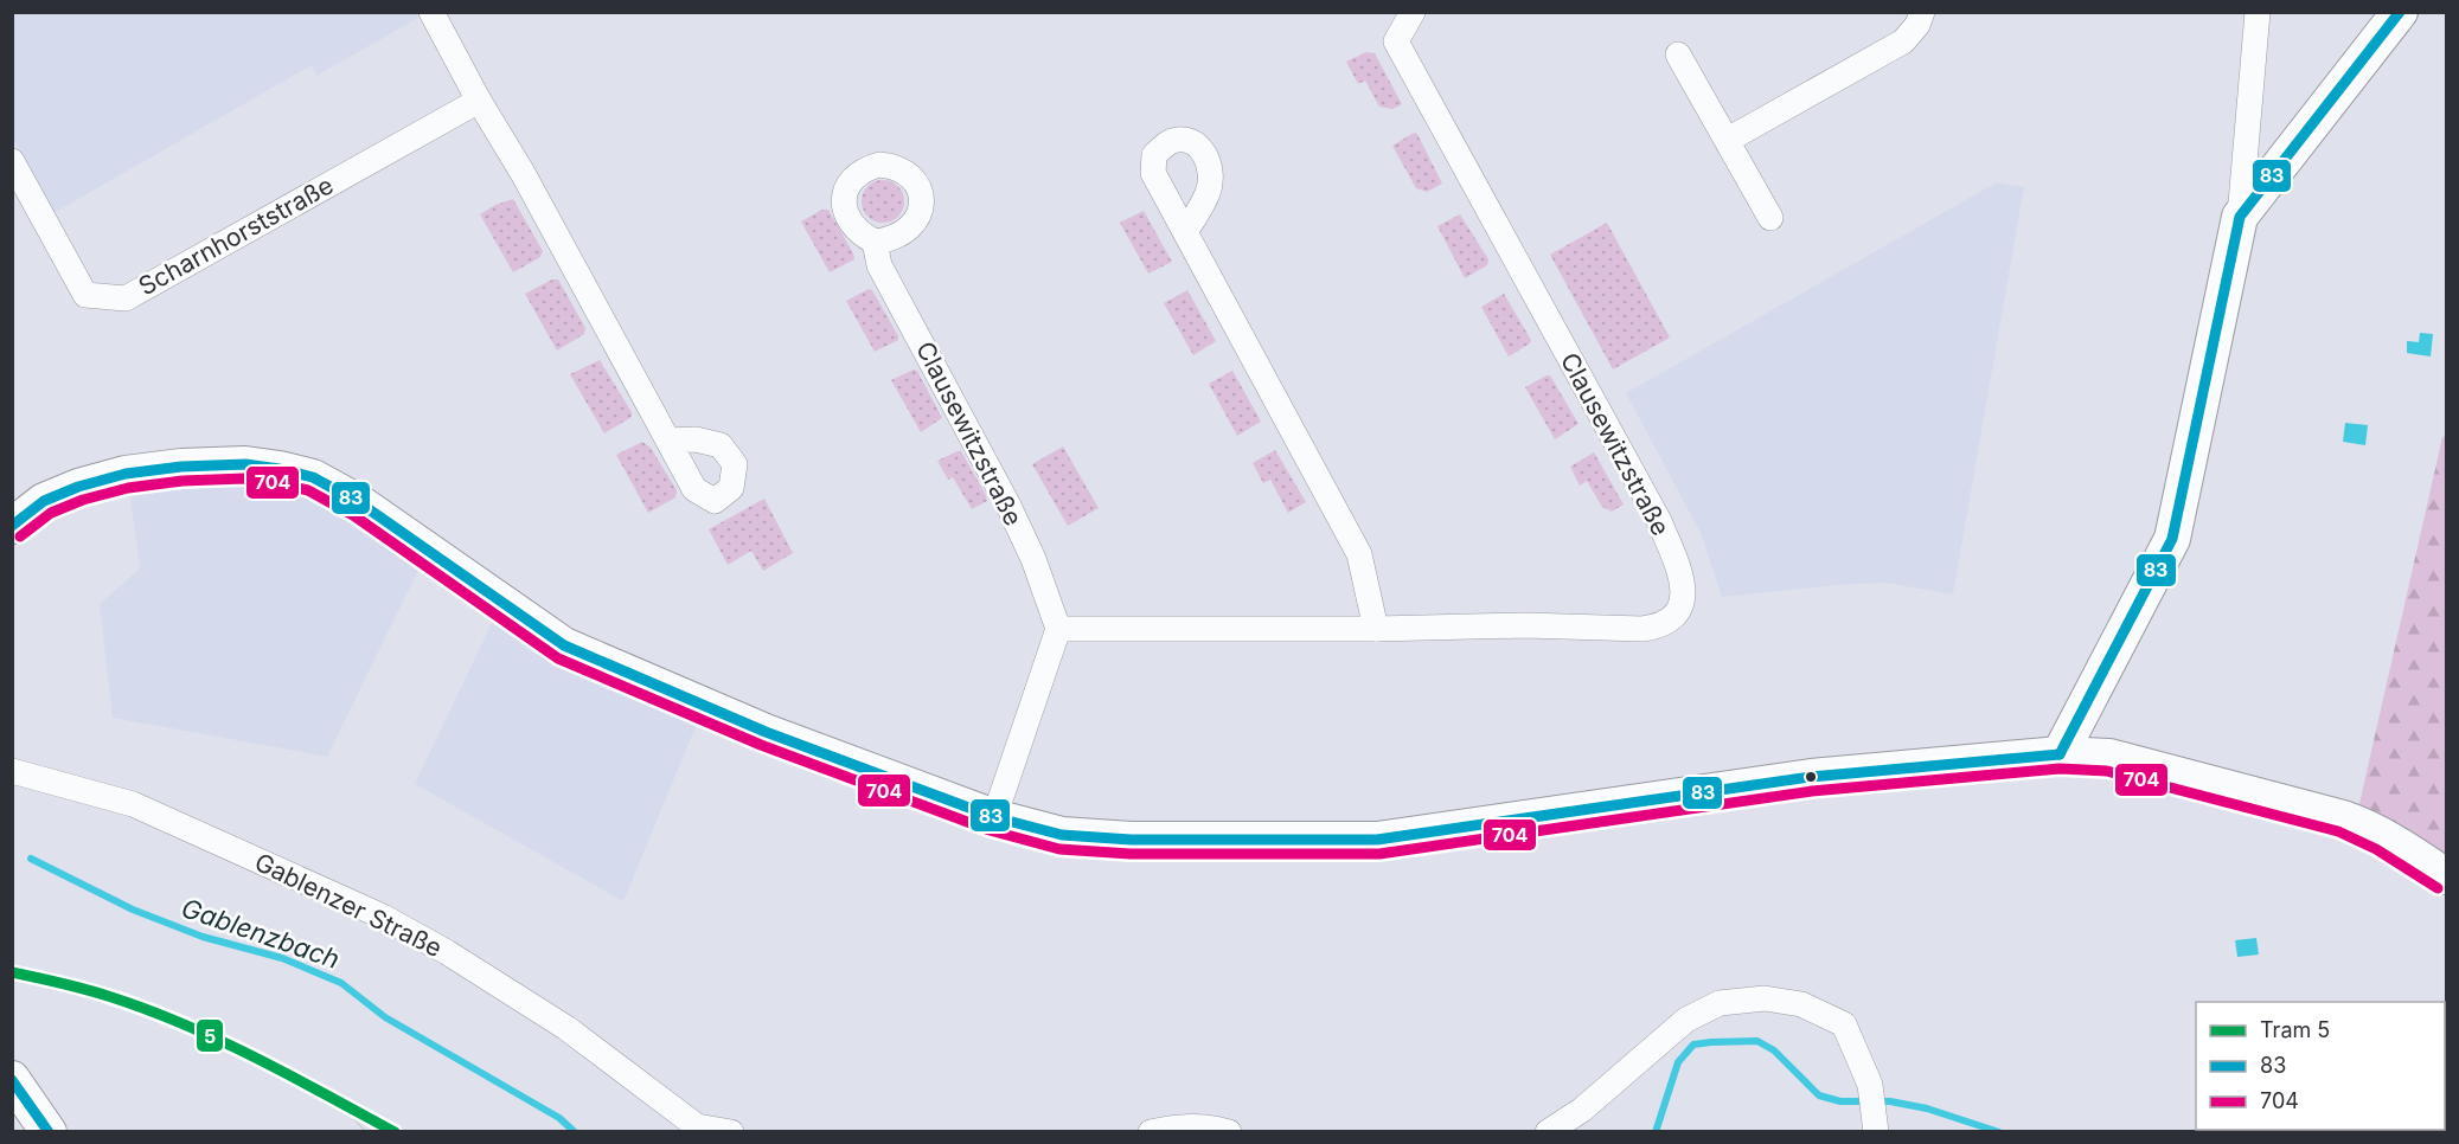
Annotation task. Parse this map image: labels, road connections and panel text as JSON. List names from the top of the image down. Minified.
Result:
{"streets":{"street":["Scharnhorststraße","Clausewitzstraße","Gablenzer Straße"]},"water":["Gablenzbach"],"lines":["transit line 83","transit line 704","tram line 5"],"legend":["Tram 5","83","704"]}
